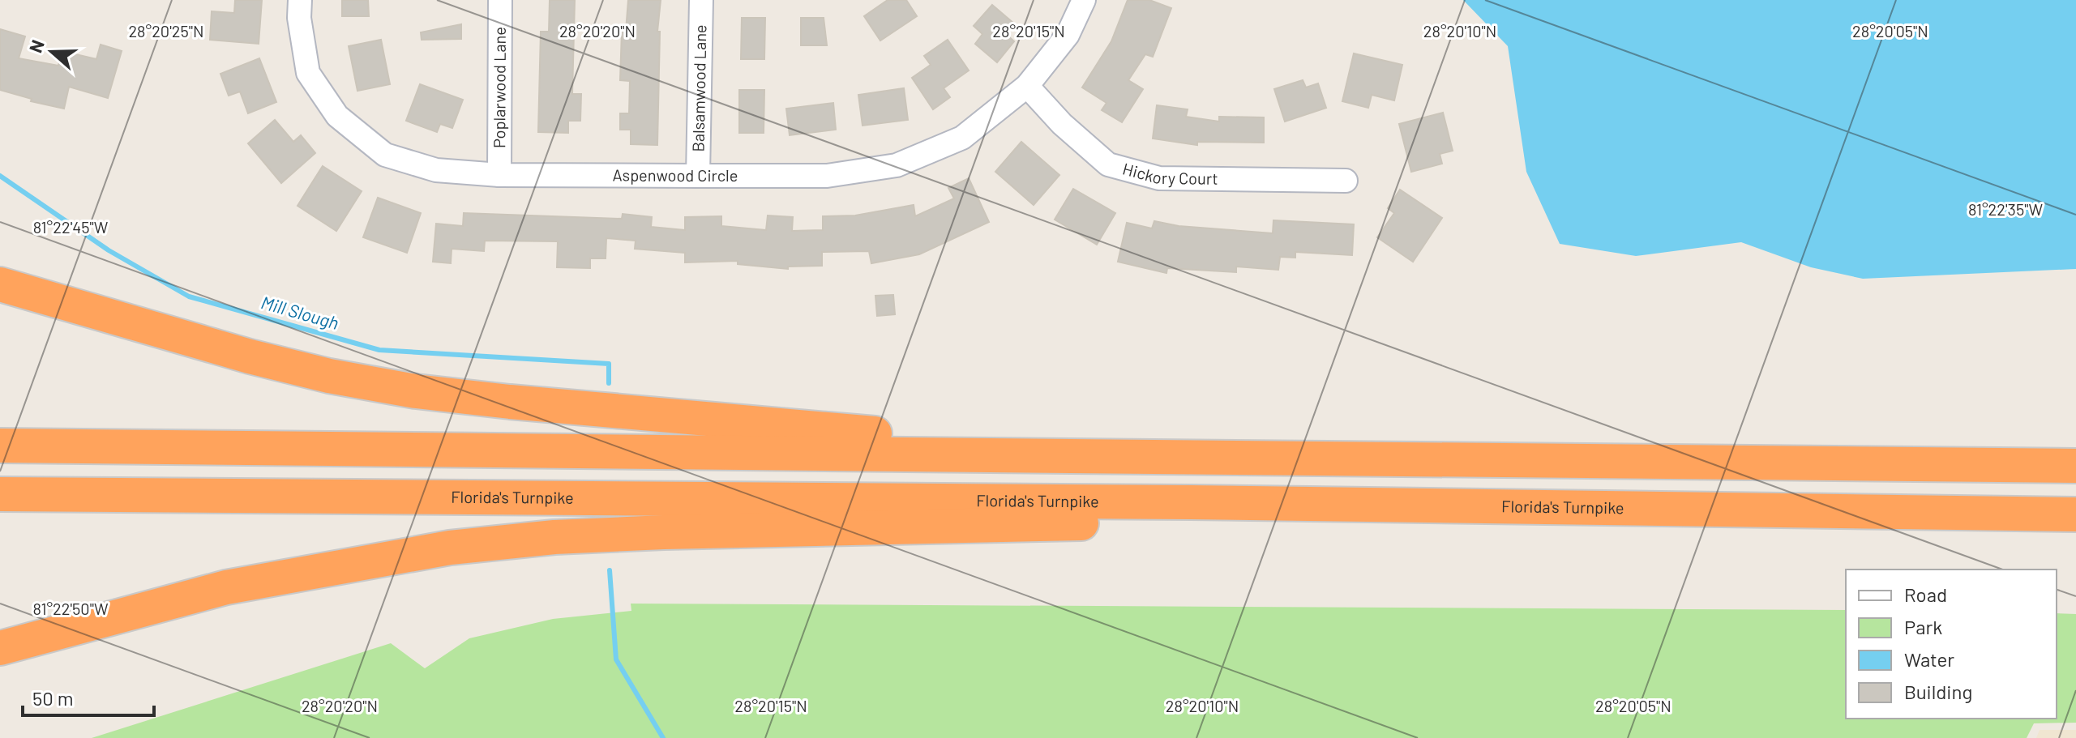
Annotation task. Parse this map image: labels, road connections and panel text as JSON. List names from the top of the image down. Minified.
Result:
{"streets":{"highway":["Florida's Turnpike"],"street":["Poplarwood Lane","Balsamwood Lane","Hickory Court","Aspenwood Circle"]},"crossings":[["Poplarwood Lane","Aspenwood Circle"],["Balsamwood Lane","Aspenwood Circle"],["Hickory Court","Aspenwood Circle"]],"water":["Mill Slough"],"legend":["Road","Park","Water","Building"],"scale_bar":"50 m","north":"left","coordinates":["28°20'25\"N","28°20'20\"N","28°20'15\"N","28°20'10\"N","28°20'05\"N","81°22'35\"W","81°22'45\"W","81°22'50\"W"]}
